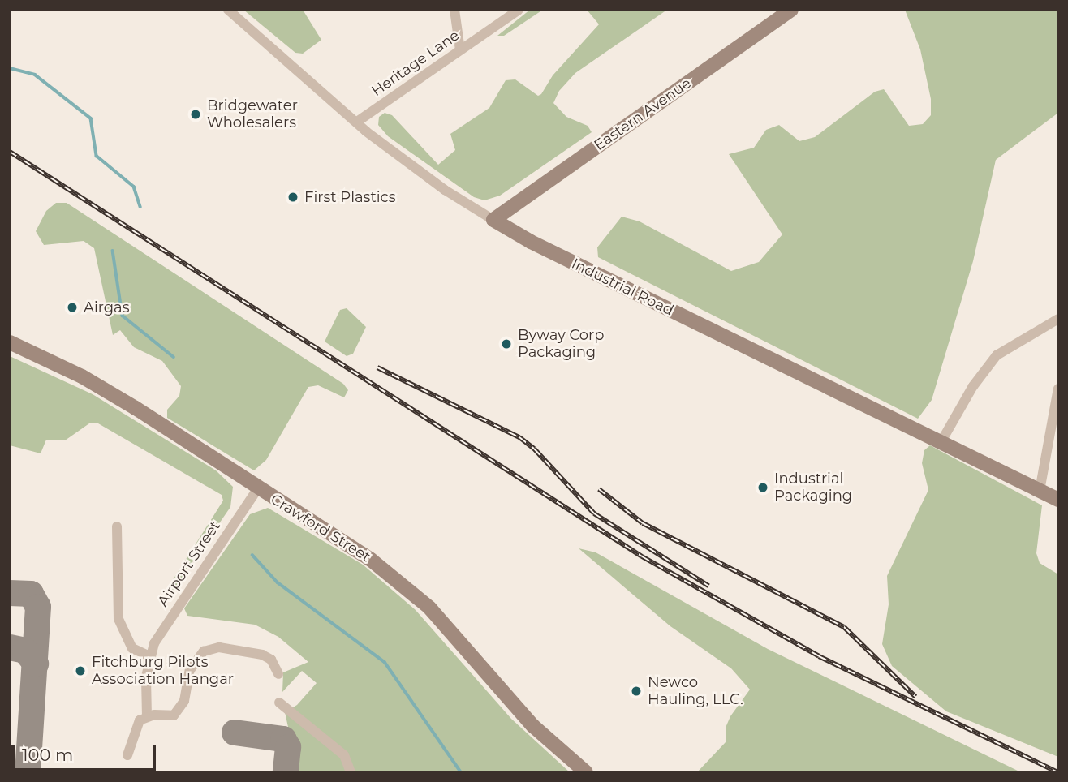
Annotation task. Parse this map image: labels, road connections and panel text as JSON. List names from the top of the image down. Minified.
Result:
{"streets":{"street":["Heritage Lane","Eastern Avenue","Industrial Road","Crawford Street","Airport Street"]},"crossings":[["Heritage Lane","Industrial Road"],["Eastern Avenue","Industrial Road"],["Crawford Street","Airport Street"]],"places":["Bridgewater Wholesalers","First Plastics","Airgas","Byway Corp Packaging","Industrial Packaging","Fitchburg Pilots Association Hangar","Newco Hauling, LLC."],"scale_bar":"100 m"}
